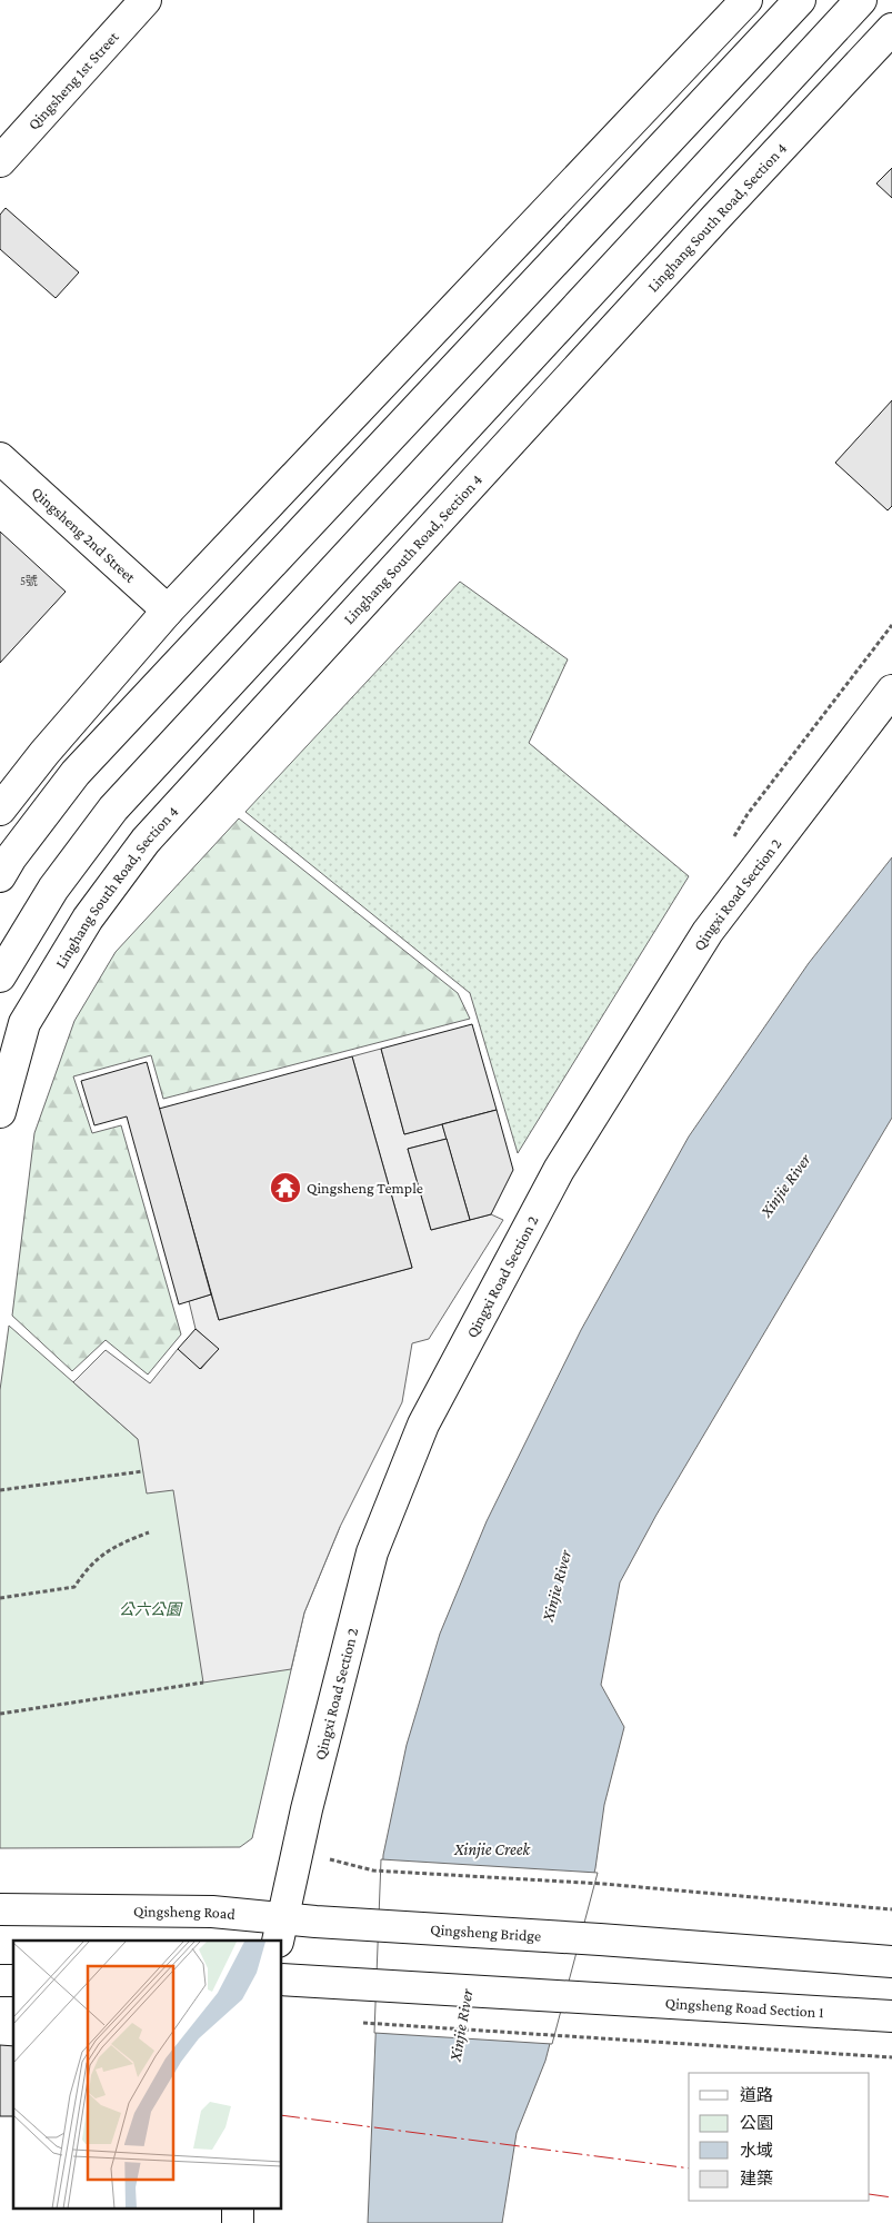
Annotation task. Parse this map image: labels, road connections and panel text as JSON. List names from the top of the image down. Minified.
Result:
{"streets":{"street":["Qingsheng 1st Street","Linghang South Road, Section 4","Qingsheng 2nd Street","Qingxi Road Section 2","Qingsheng Road","Qingsheng Bridge","Qingsheng Road Section 1"]},"crossings":[["Qingxi Road Section 2","Qingsheng Road"],["Qingsheng Road","Qingsheng Bridge"]],"water":["Xinjie River","Xinjie Creek"],"parks":["公六公園"],"places":{"temple":["Qingsheng Temple"]},"house_numbers":["5號"],"legend":["道路","公園","水域","建築"]}
